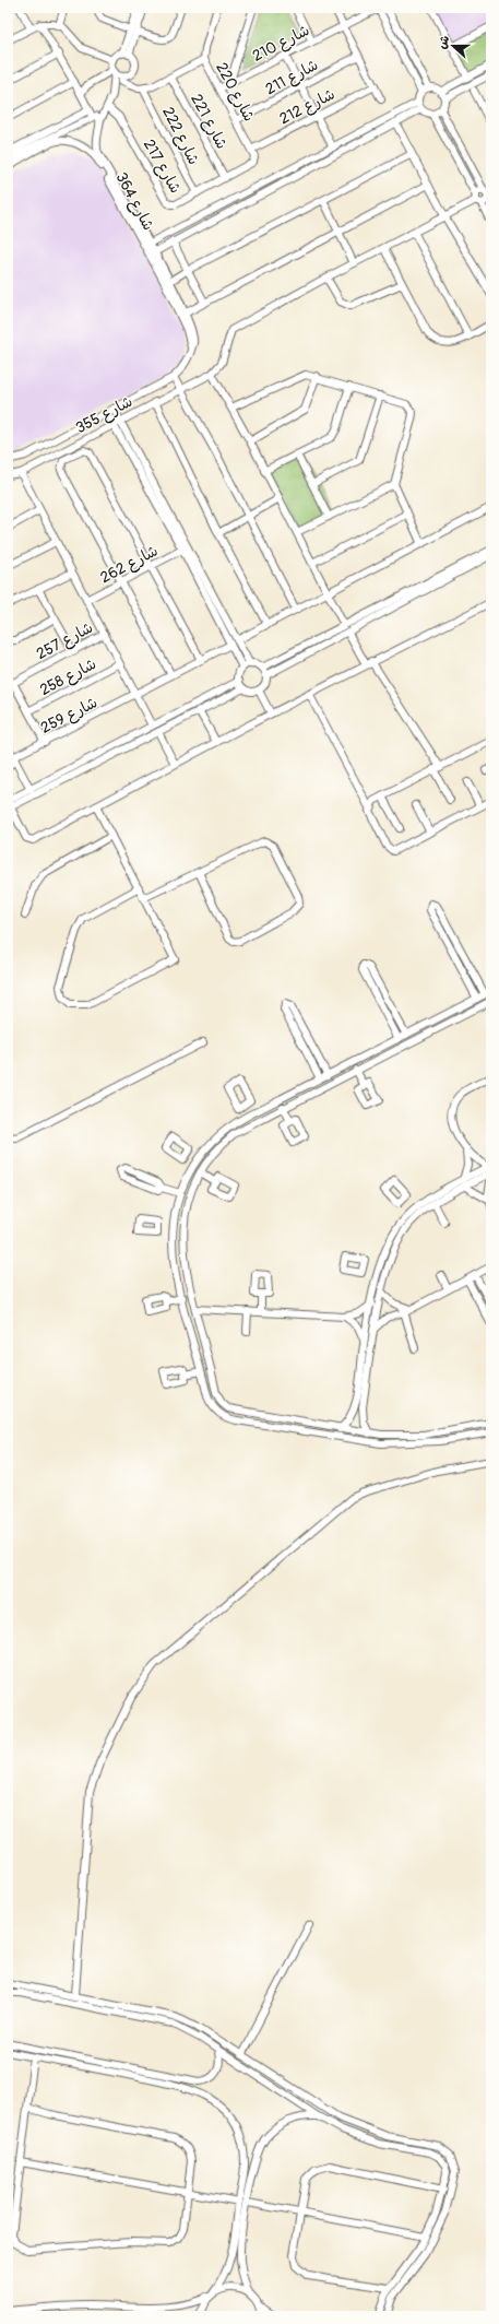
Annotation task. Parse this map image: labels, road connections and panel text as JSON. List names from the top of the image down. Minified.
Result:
{"streets":{"street":["شارع 210","شارع 211","شارع 220","شارع 212","شارع 221","شارع 222","شارع 217","شارع 364","شارع 355","شارع 262","شارع 257","شارع 258","شارع 259"]},"crossings":[["شارع 210","شارع 220"],["شارع 211","شارع 220"],["شارع 220","شارع 212"],["شارع 220","شارع 217"],["شارع 221","شارع 217"],["شارع 222","شارع 217"]],"north":"left"}
